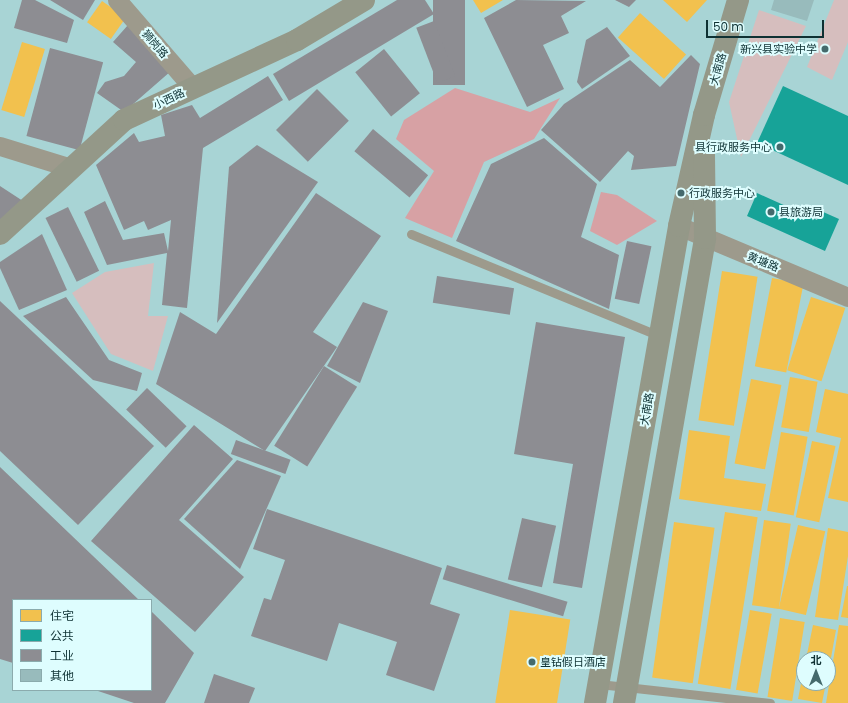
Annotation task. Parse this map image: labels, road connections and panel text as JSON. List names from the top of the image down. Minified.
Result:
{"streets":{"street":["狮岗路","大南路","小西路","黄塘路"]},"crossings":[["狮岗路","小西路"],["大南路","黄塘路"]],"places":["新兴县实验中学","县行政服务中心","行政服务中心","县旅游局","皇钻假日酒店"],"legend":["住宅","公共","工业","其他"],"scale_bar":"50 m","north":"top"}
